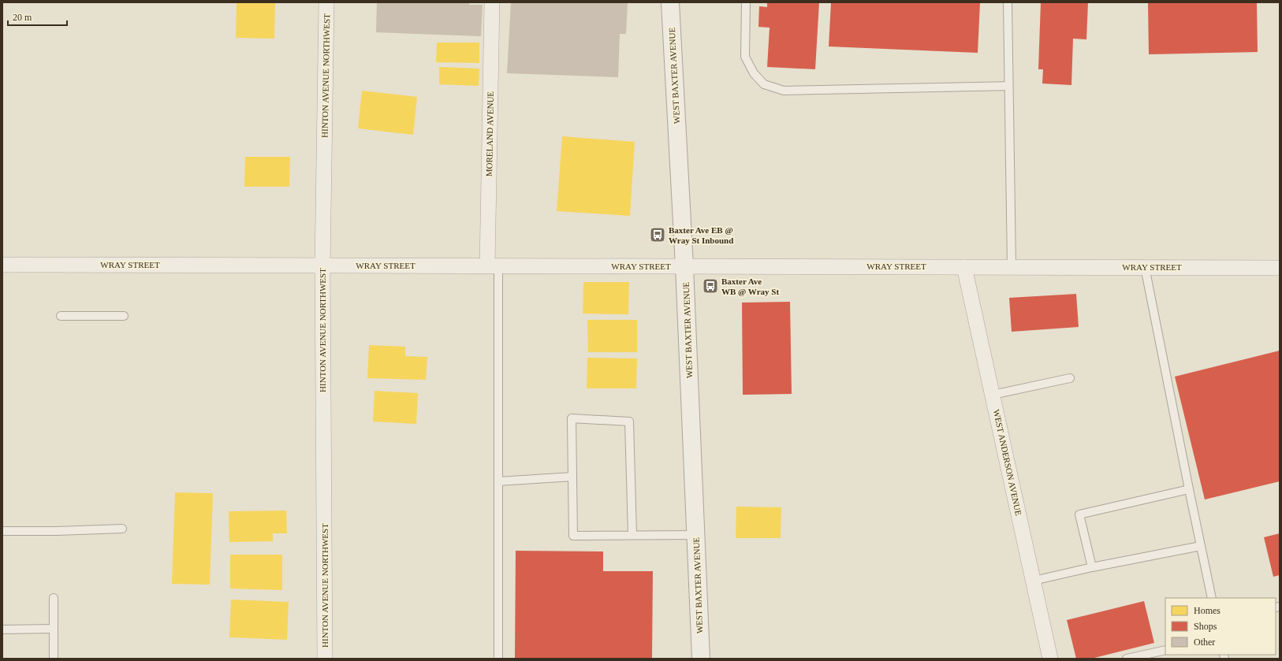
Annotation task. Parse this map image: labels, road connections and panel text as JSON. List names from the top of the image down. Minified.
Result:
{"streets":{"street":["HINTON AVENUE NORTHWEST","WEST BAXTER AVENUE","MORELAND AVENUE","WRAY STREET","WEST ANDERSON AVENUE"]},"crossings":[["HINTON AVENUE NORTHWEST","WRAY STREET"],["WEST BAXTER AVENUE","WRAY STREET"],["MORELAND AVENUE","WRAY STREET"],["WRAY STREET","WEST ANDERSON AVENUE"]],"places":{"bus stop":["Baxter Ave EB @ Wray St Inbound","Baxter Ave WB @ Wray St"]},"legend":["Homes","Shops","Other"],"scale_bar":"20 m"}
